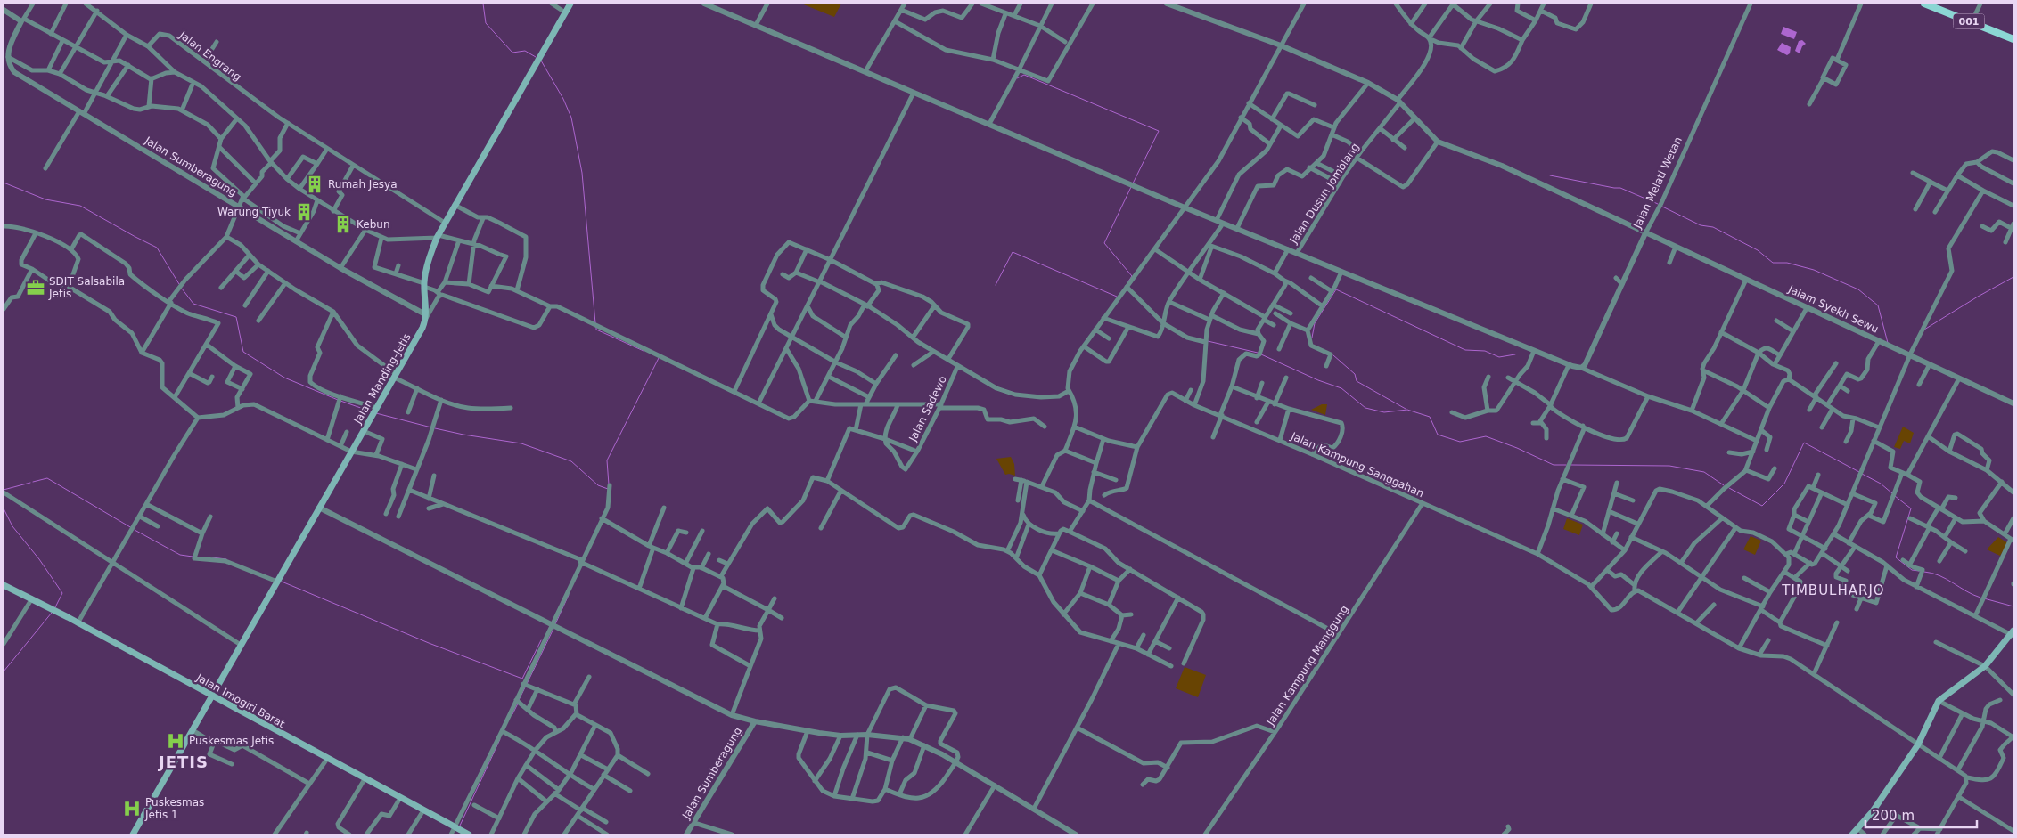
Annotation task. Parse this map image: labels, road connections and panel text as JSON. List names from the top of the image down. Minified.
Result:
{"streets":{"main road":["001","Jalan Manding-Jetis","Jalan Imogiri Barat"],"street":["Jalan Engrang","Jalan Sumberagung","Jalan Melati Wetan","Jalan Dusun Jomblang","Jalam Syekh Sewu","Jalan Sadewo","Jalan Kampung Sanggahan","Jalan Kampung Manggung"]},"crossings":[["Jalan Sumberagung","Jalan Manding-Jetis"],["Jalan Melati Wetan","Jalam Syekh Sewu"],["Jalan Manding-Jetis","Jalan Imogiri Barat"],["Jalan Kampung Sanggahan","Jalan Kampung Manggung"]],"districts":["TIMBULHARJO","JETIS"],"places":{"building":["Rumah Jesya","Warung Tiyuk","Kebun"],"office":["SDIT Salsabila Jetis"],"hospital":["Puskesmas Jetis","Puskesmas Jetis 1"]},"scale_bar":"200 m"}
